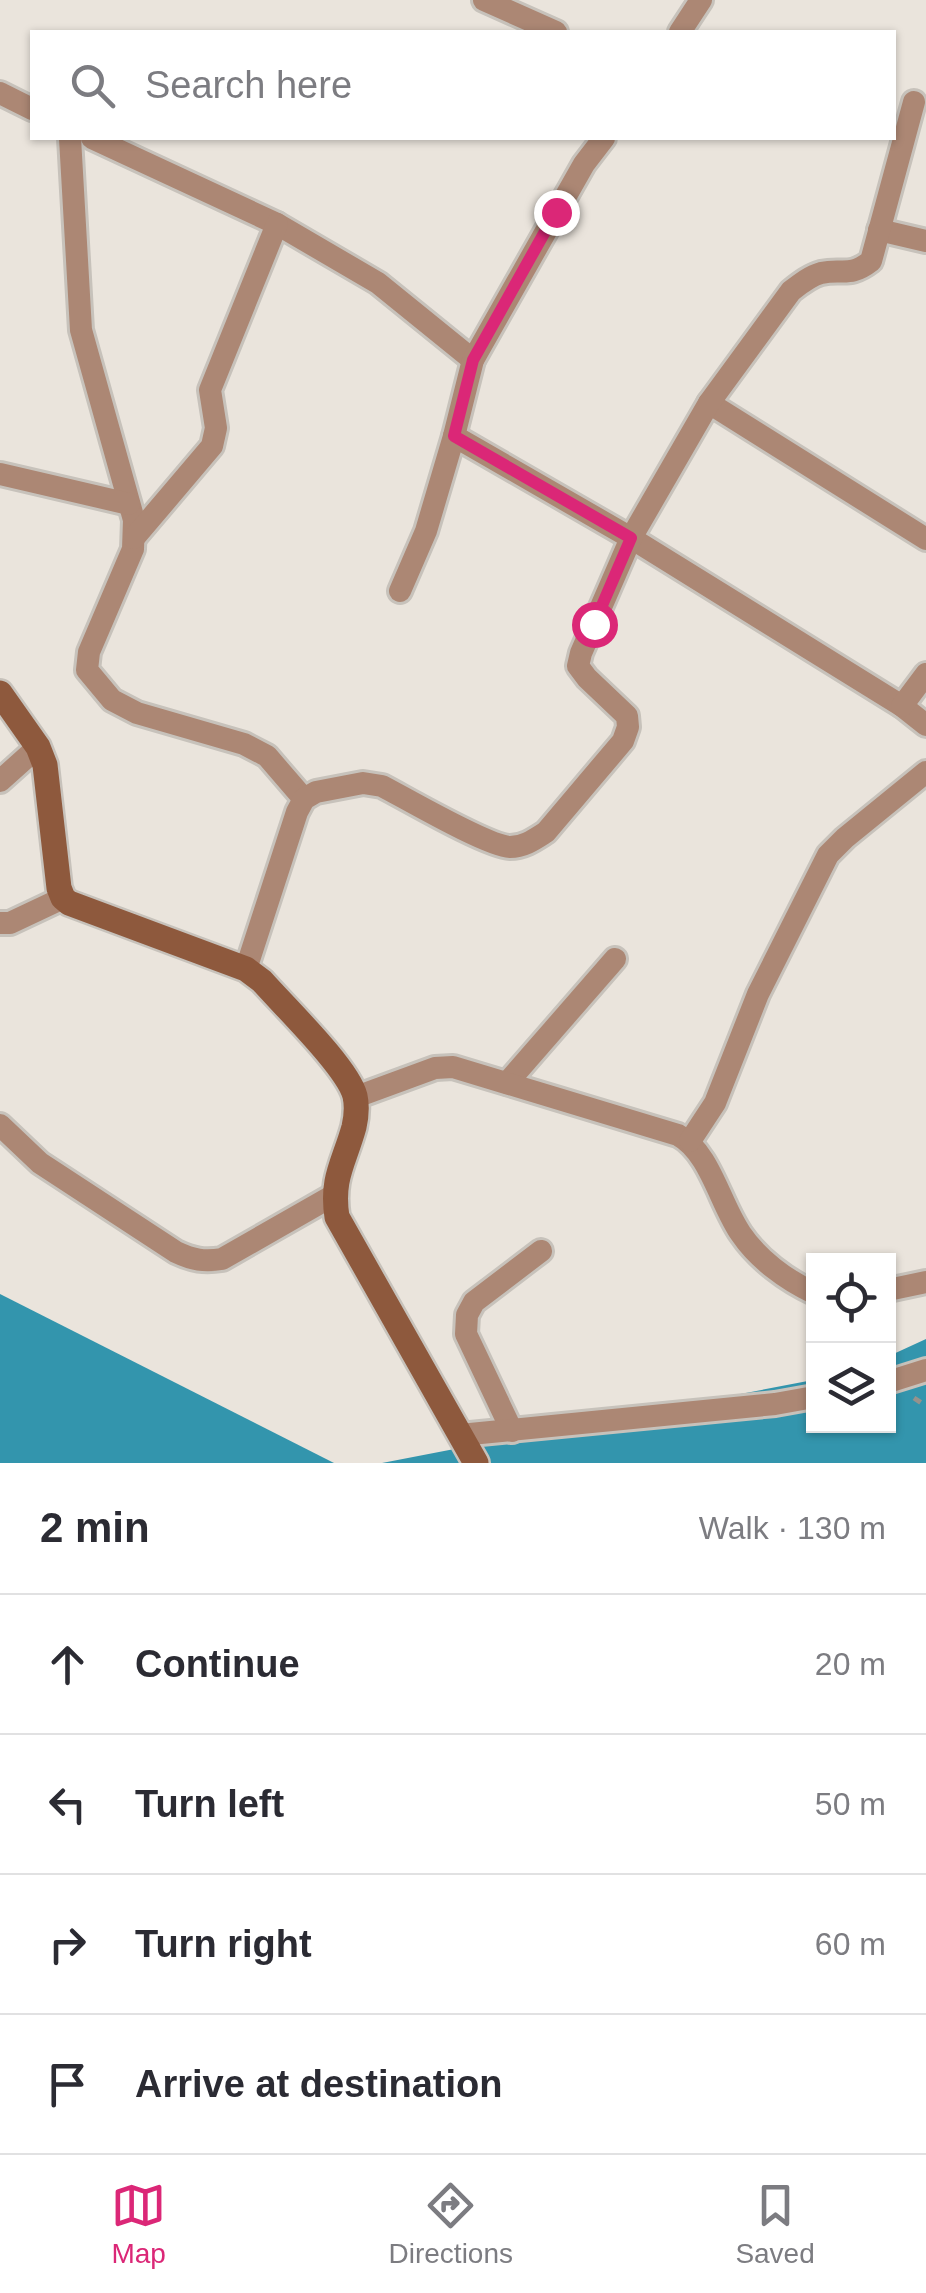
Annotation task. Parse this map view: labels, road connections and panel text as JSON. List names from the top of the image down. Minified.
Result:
{"page":{"search":"Search here","heading":["2 min","Walk · 130 m"],"list":[["Continue","20 m"],["Turn left","50 m"],["Turn right","60 m"],"Arrive at destination"],"nav":["Map","Directions","Saved"]}}
